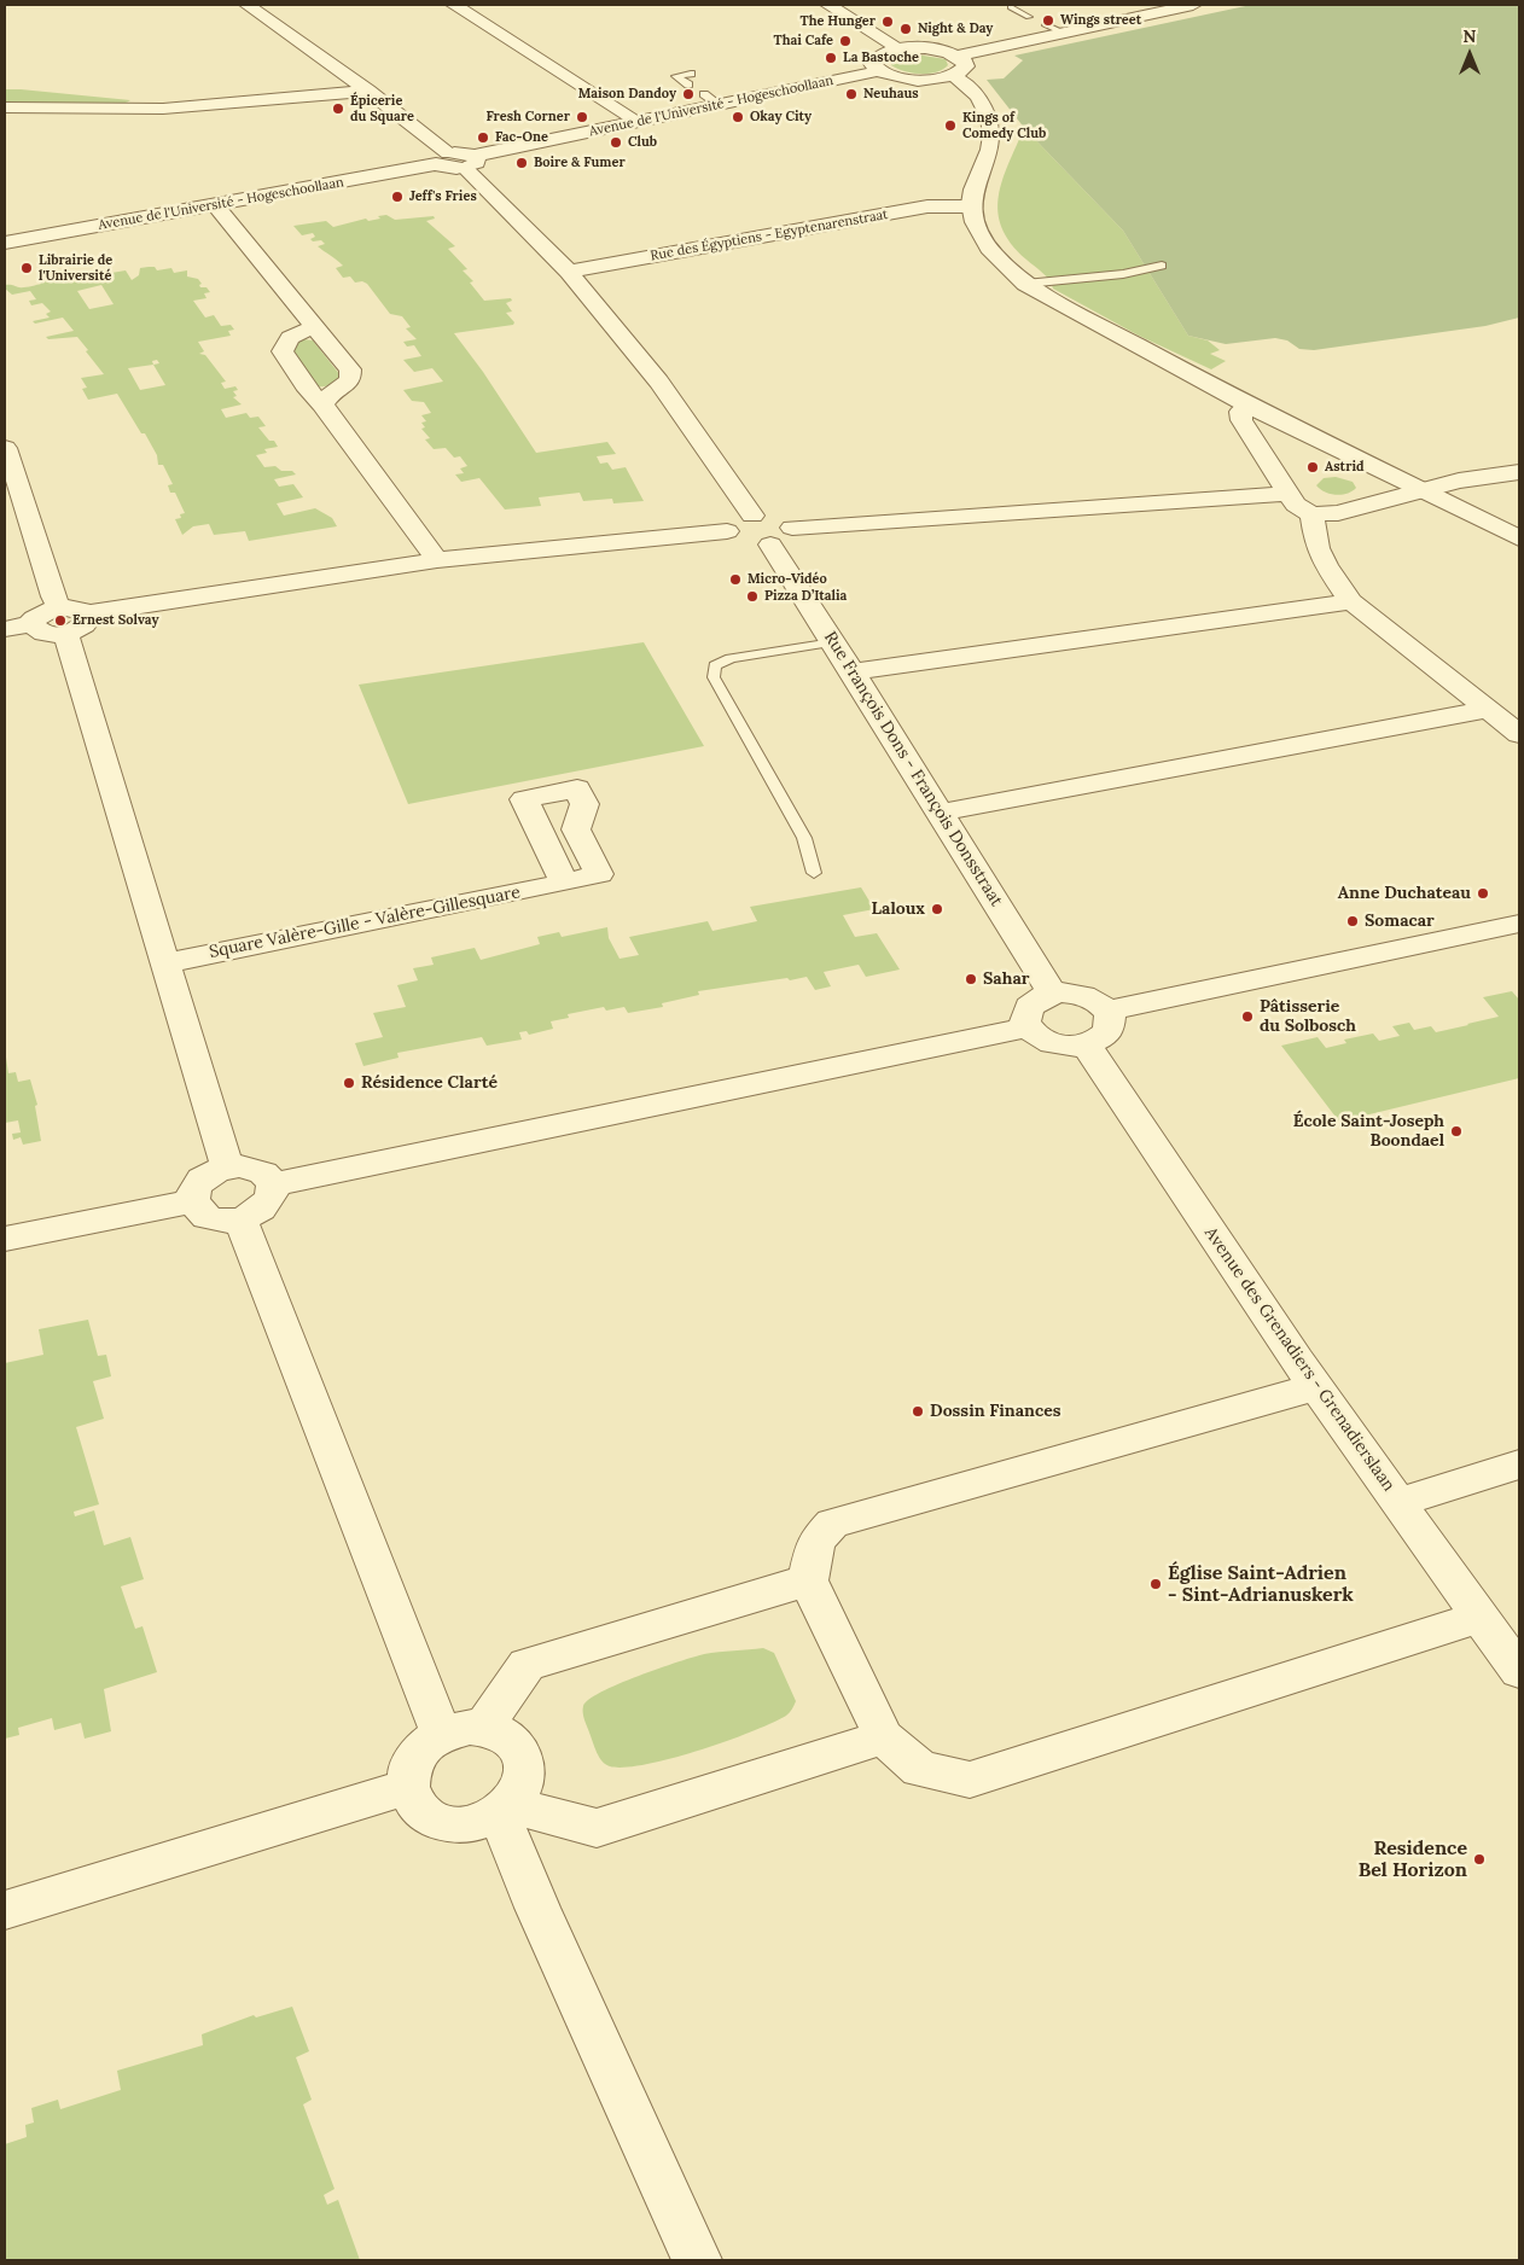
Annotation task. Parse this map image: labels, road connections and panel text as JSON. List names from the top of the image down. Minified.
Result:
{"streets":{"street":["Avenue de l'Université - Hogeschoollaan","Rue des Égyptiens - Egyptenarenstraat","Rue François Dons - François Donsstraat","Square Valère-Gille - Valère-Gillesquare","Avenue des Grenadiers - Grenadierslaan"]},"crossings":[["Rue François Dons - François Donsstraat","Avenue des Grenadiers - Grenadierslaan"]],"places":["Wings street","The Hunger","Night & Day","Thai Cafe","La Bastoche","Maison Dandoy","Neuhaus","Épicerie du Square","Fresh Corner","Okay City","Kings of Comedy Club","Fac-One","Club","Boire & Fumer","Jeff's Fries","Librairie de l'Université","Astrid","Micro-Vidéo","Pizza D’Italia","Ernest Solvay","Anne Duchateau","Laloux","Somacar","Sahar","Pâtisserie du Solbosch","Résidence Clarté","École Saint-Joseph Boondael","Dossin Finances","Église Saint-Adrien - Sint-Adrianuskerk","Residence Bel Horizon"],"north":"top"}
